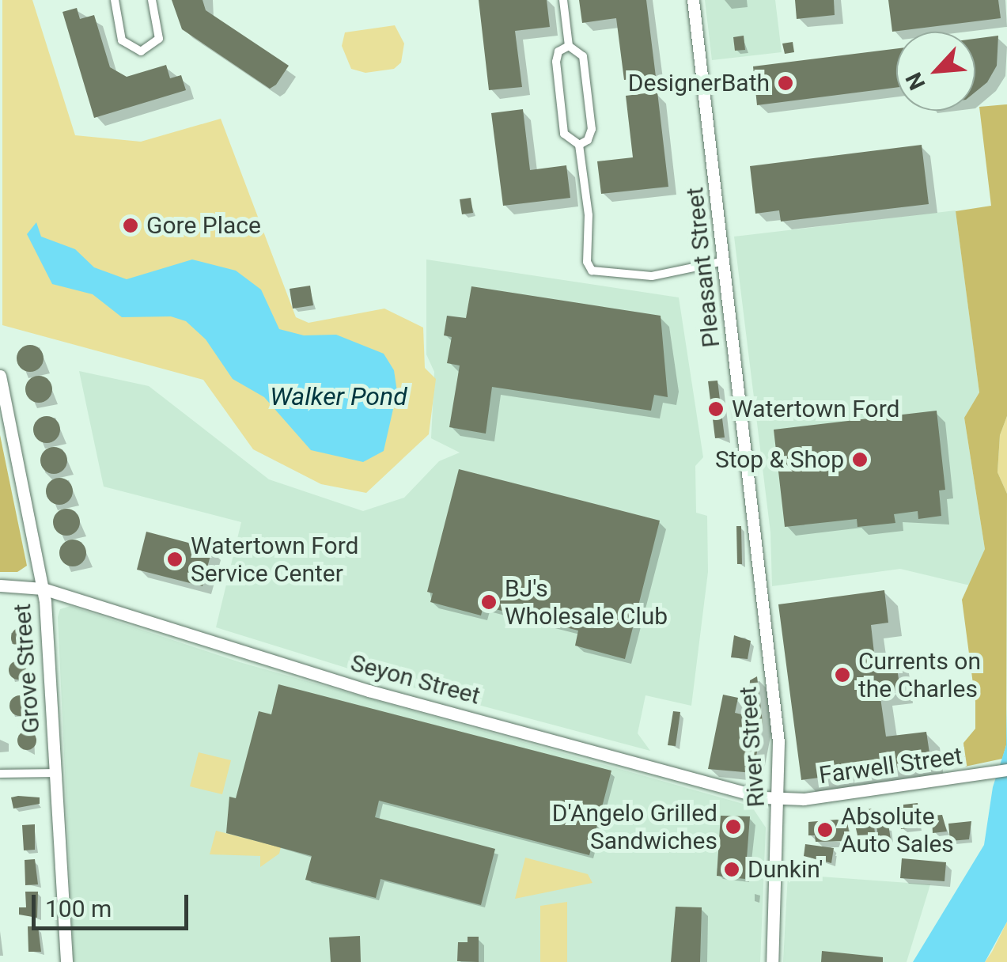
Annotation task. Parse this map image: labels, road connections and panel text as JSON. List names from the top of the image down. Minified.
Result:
{"streets":{"street":["Pleasant Street","Grove Street","Seyon Street","River Street","Farwell Street"]},"crossings":[["Pleasant Street","River Street"],["Grove Street","Seyon Street"],["Seyon Street","River Street"],["Seyon Street","Farwell Street"],["River Street","Farwell Street"]],"water":["Walker Pond"],"places":["DesignerBath","Gore Place","Watertown Ford","Stop & Shop","Watertown Ford Service Center","BJ's Wholesale Club","Currents on the Charles","D'Angelo Grilled Sandwiches","Absolute Auto Sales","Dunkin'"],"scale_bar":"100 m","north":"bottom left"}
